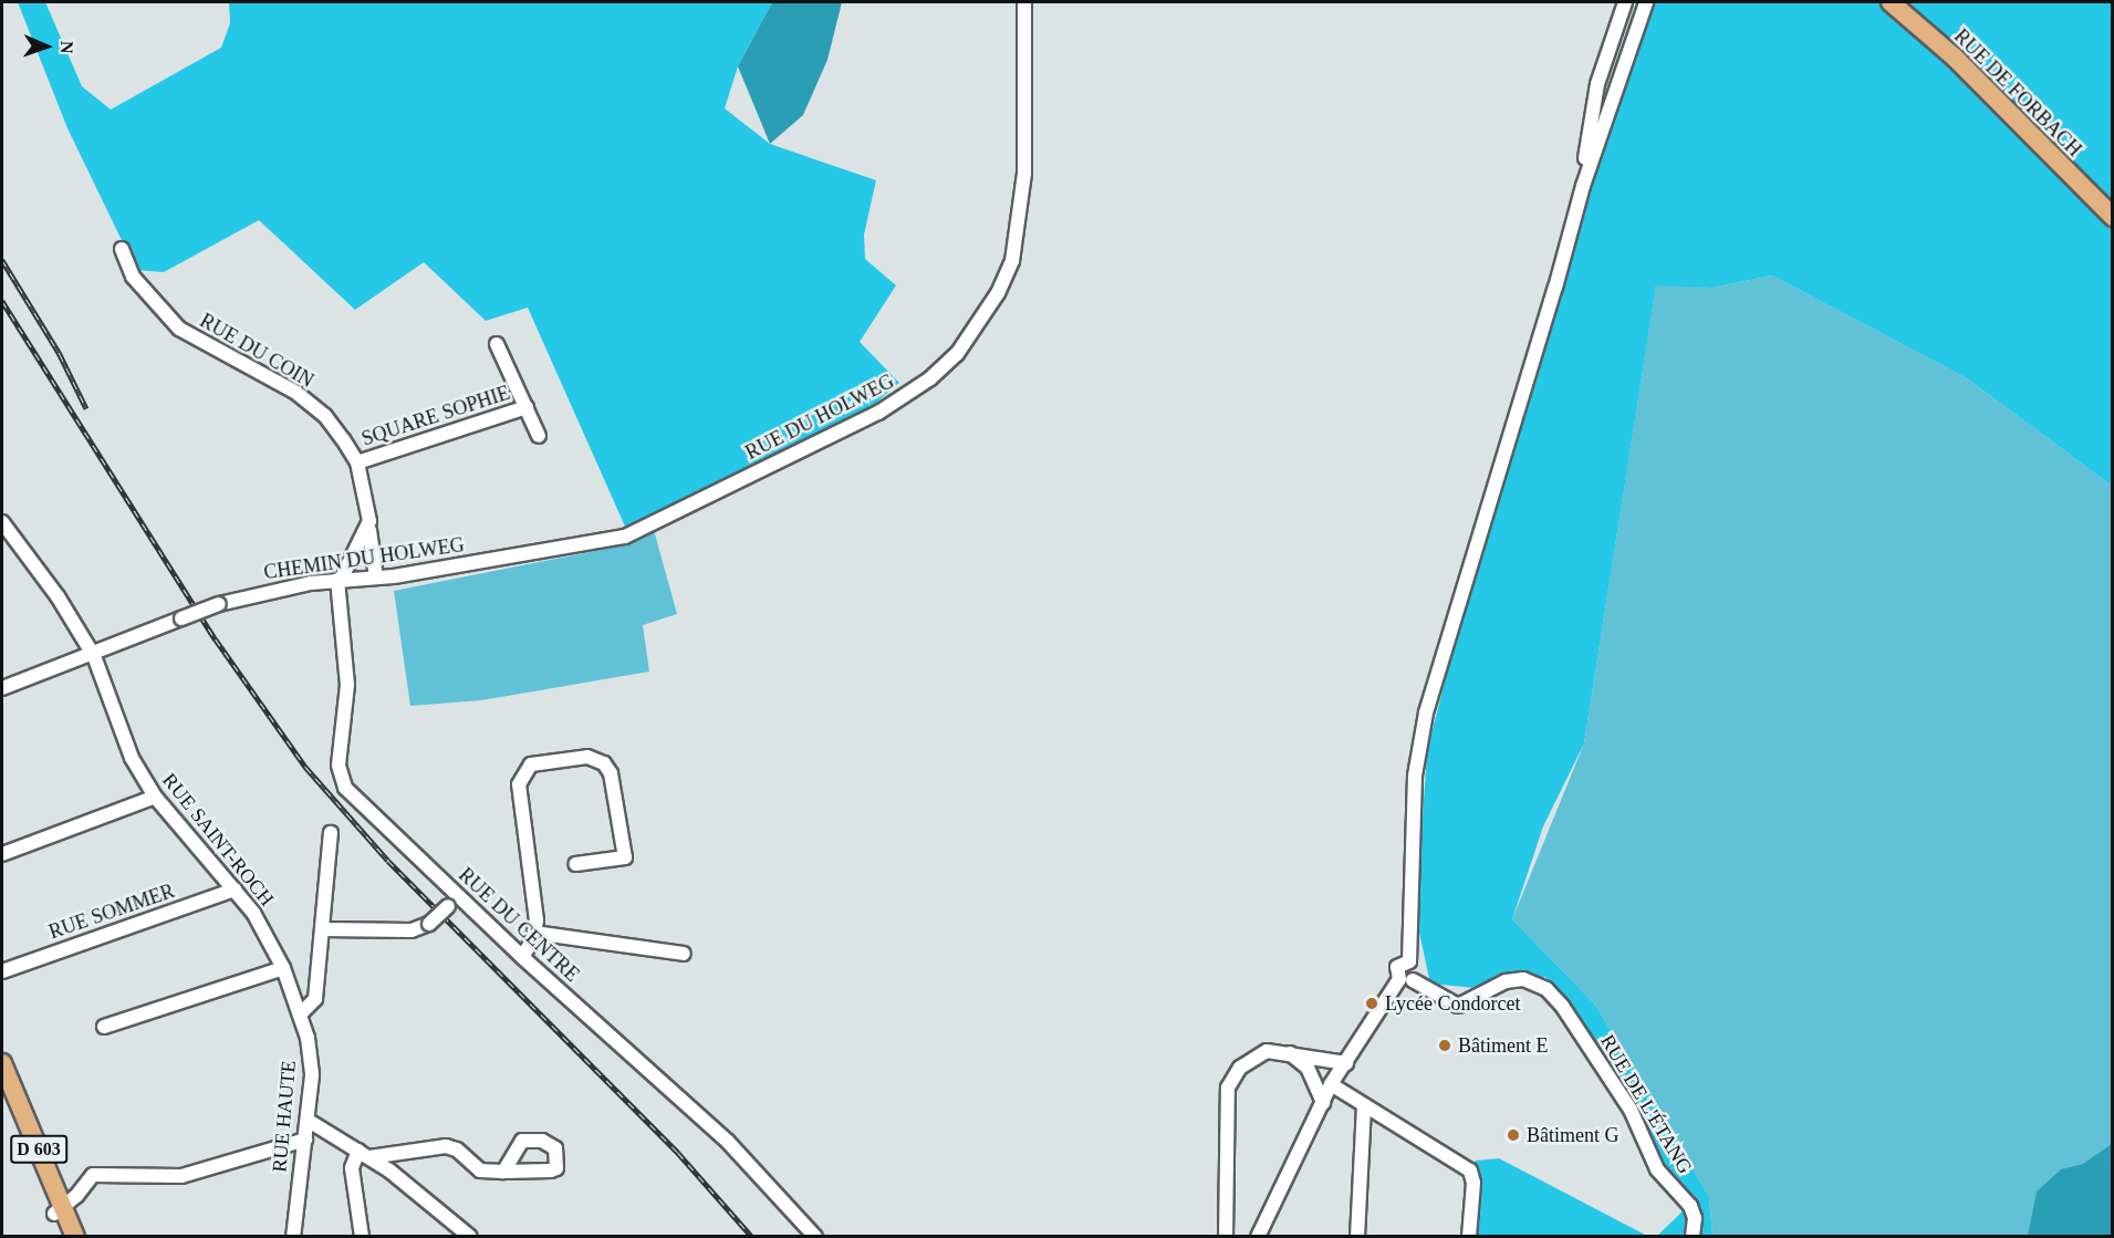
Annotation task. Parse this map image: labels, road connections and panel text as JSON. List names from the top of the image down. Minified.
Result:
{"streets":{"main road":["RUE DE FORBACH","D 603"],"street":["RUE DU COIN","SQUARE SOPHIE","RUE DU HOLWEG","CHEMIN DU HOLWEG","RUE SAINT-ROCH","RUE SOMMER","RUE DU CENTRE","RUE DE L'ÉTANG","RUE HAUTE"]},"crossings":[["RUE DU COIN","SQUARE SOPHIE"],["RUE DU COIN","CHEMIN DU HOLWEG"],["RUE DU HOLWEG","CHEMIN DU HOLWEG"],["CHEMIN DU HOLWEG","RUE SAINT-ROCH"],["CHEMIN DU HOLWEG","RUE DU CENTRE"],["RUE SAINT-ROCH","RUE SOMMER"],["RUE SAINT-ROCH","RUE HAUTE"]],"places":["Lycée Condorcet","Bâtiment E","Bâtiment G"],"north":"right"}
